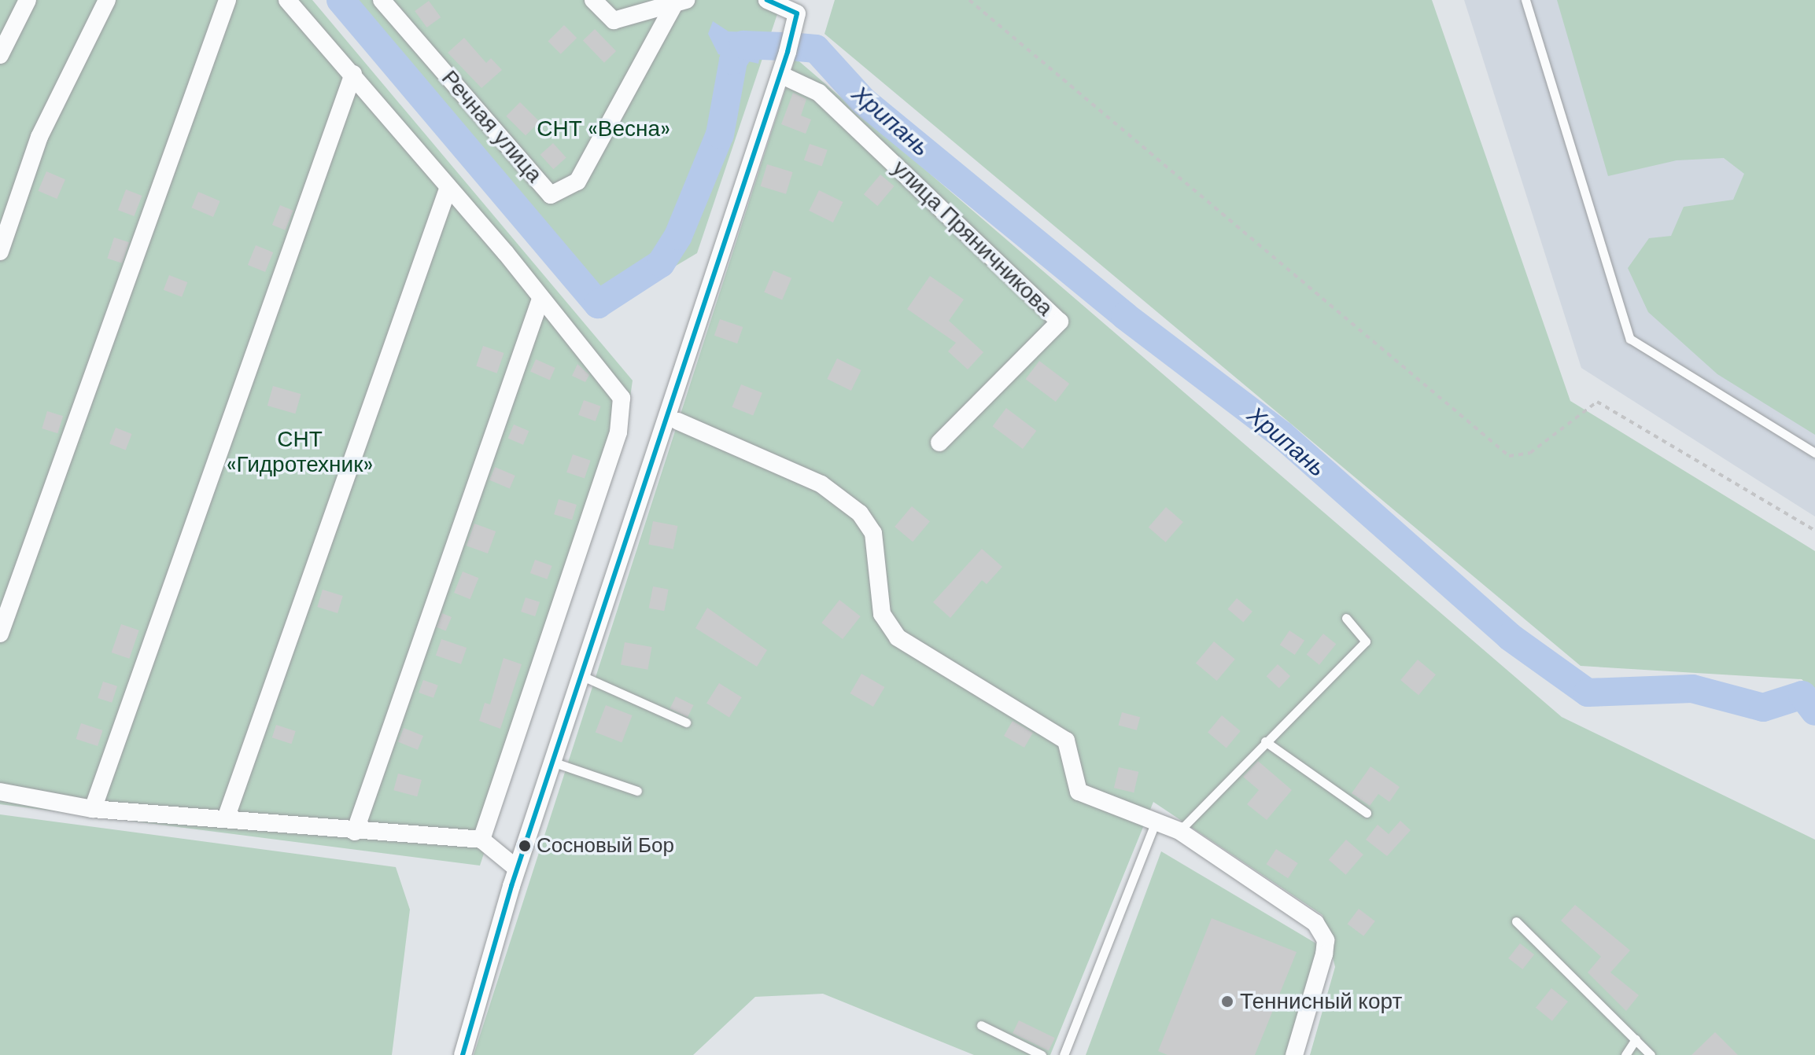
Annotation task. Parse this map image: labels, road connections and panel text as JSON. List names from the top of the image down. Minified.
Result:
{"streets":{"street":["Речная улица","улица Пряничникова"]},"water":["Хрипань"],"parks":["СНТ «Весна»","СНТ «Гидротехник»"],"places":["Сосновый Бор","Теннисный корт"]}
